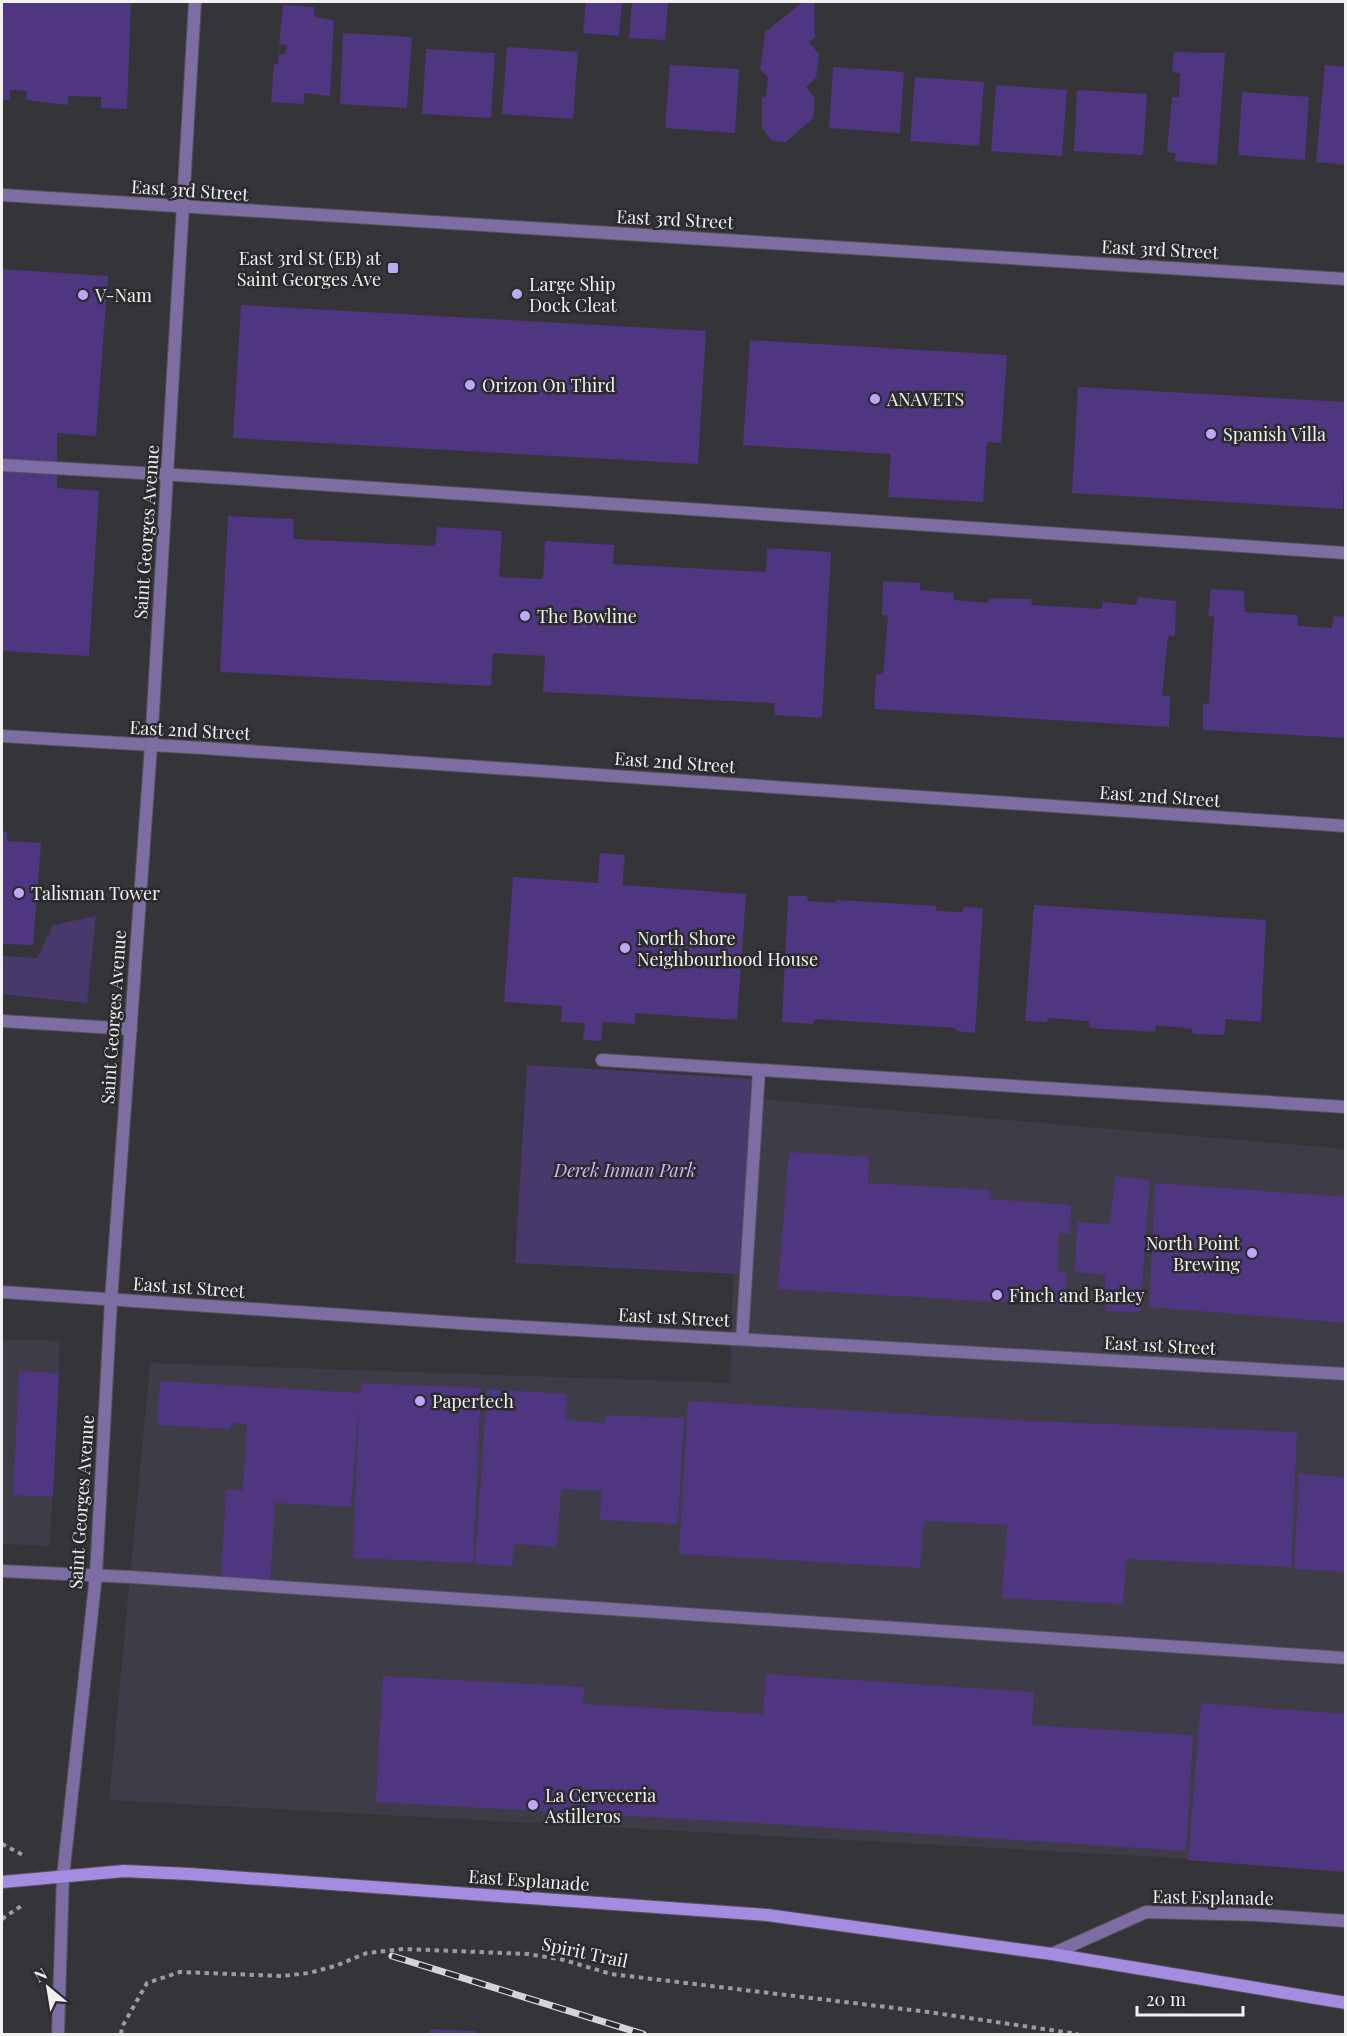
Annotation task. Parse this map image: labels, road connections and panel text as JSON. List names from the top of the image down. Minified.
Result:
{"streets":{"main road":["East Esplanade"],"street":["East 3rd Street","Saint Georges Avenue","East 2nd Street","East 1st Street"],"path":["Spirit Trail"]},"crossings":[["East 3rd Street","Saint Georges Avenue"],["Saint Georges Avenue","East 2nd Street"],["Saint Georges Avenue","East 1st Street"],["Saint Georges Avenue","East Esplanade"]],"parks":["Derek Inman Park"],"places":{"transit":["East 3rd St (EB) at Saint Georges Ave"],"other":["Large Ship Dock Cleat","V-Nam","Orizon On Third","ANAVETS","Spanish Villa","The Bowline","Talisman Tower","North Shore Neighbourhood House","North Point Brewing","Finch and Barley","Papertech","La Cerveceria Astilleros"]},"scale_bar":"20 m","north":"top left"}
